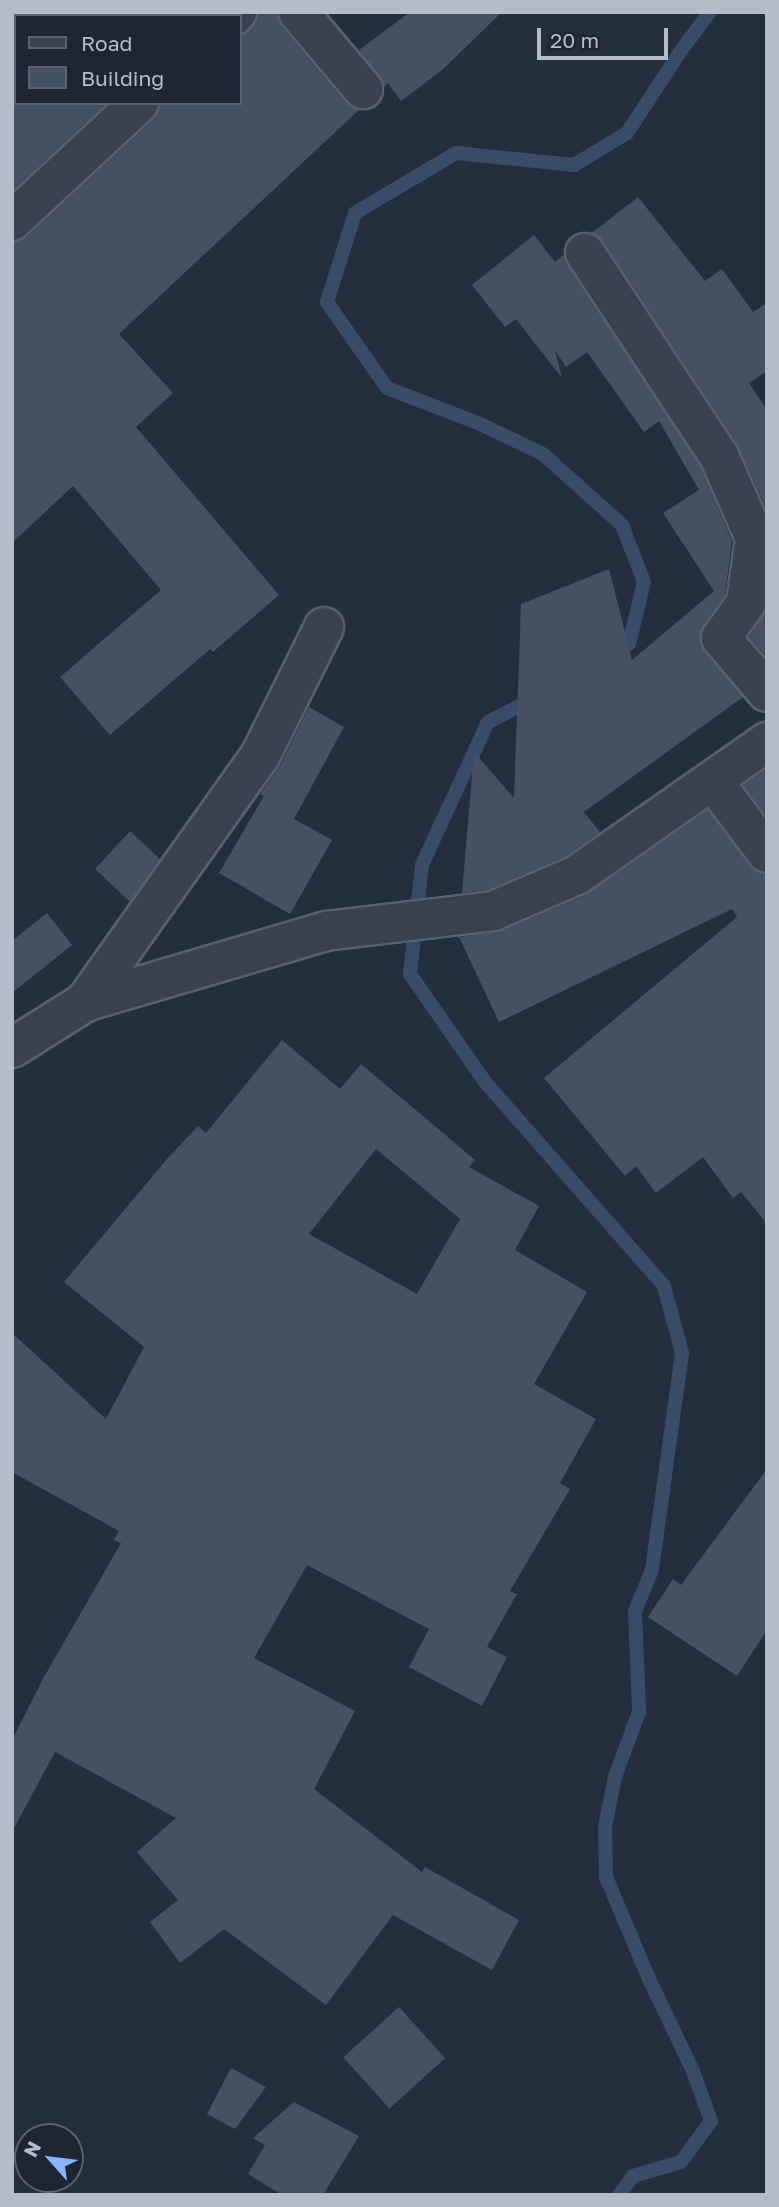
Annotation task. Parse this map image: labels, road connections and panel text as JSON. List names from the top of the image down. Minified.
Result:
{"legend":["Road","Building"],"scale_bar":"20 m","north":"top left"}
